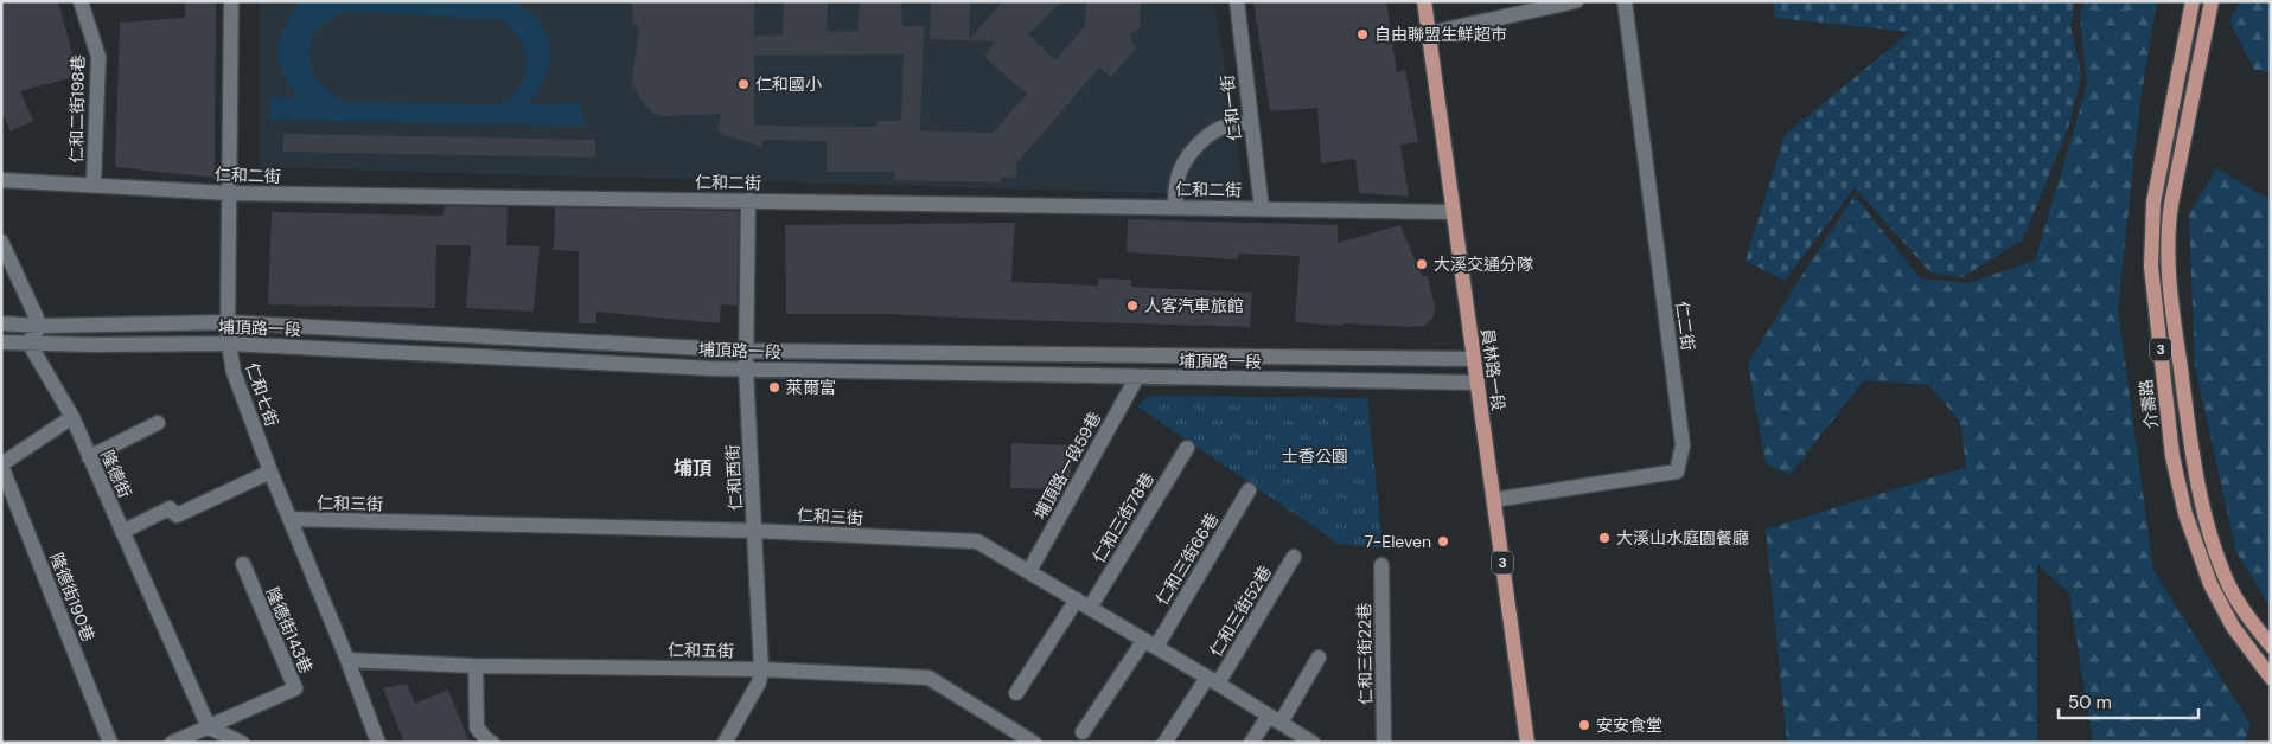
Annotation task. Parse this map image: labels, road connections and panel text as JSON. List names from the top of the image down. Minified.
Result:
{"streets":{"main road":["3","員林路一段","介壽路"],"street":["仁和一街","仁和二街198巷","仁和二街","仁二街","埔頂路一段","仁和七街","埔頂路一段59巷","隆德街","仁和西街","仁和三街","仁和三街78巷","仁和三街66巷","隆德街190巷","仁和三街52巷","隆德街143巷","仁和五街","仁和三街22巷"]},"crossings":[["仁和一街","仁和二街"],["仁和二街198巷","仁和二街"],["仁和二街","員林路一段"],["仁和二街","仁和七街"],["仁和二街","仁和西街"],["仁二街","員林路一段"],["埔頂路一段","員林路一段"],["埔頂路一段","仁和七街"],["埔頂路一段","埔頂路一段59巷"],["埔頂路一段","隆德街"],["埔頂路一段","仁和西街"],["仁和七街","仁和三街"],["仁和七街","仁和五街"],["埔頂路一段59巷","仁和三街"],["隆德街","隆德街143巷"],["仁和西街","仁和三街"],["仁和西街","仁和五街"],["仁和三街","仁和三街78巷"],["仁和三街","仁和三街66巷"],["仁和三街","仁和三街52巷"]],"districts":["埔頂"],"parks":["士香公園"],"places":["自由聯盟生鮮超市","仁和國小","大溪交通分隊","人客汽車旅館","萊爾富","大溪山水庭園餐廳","7-Eleven","安安食堂"],"scale_bar":"50 m"}
